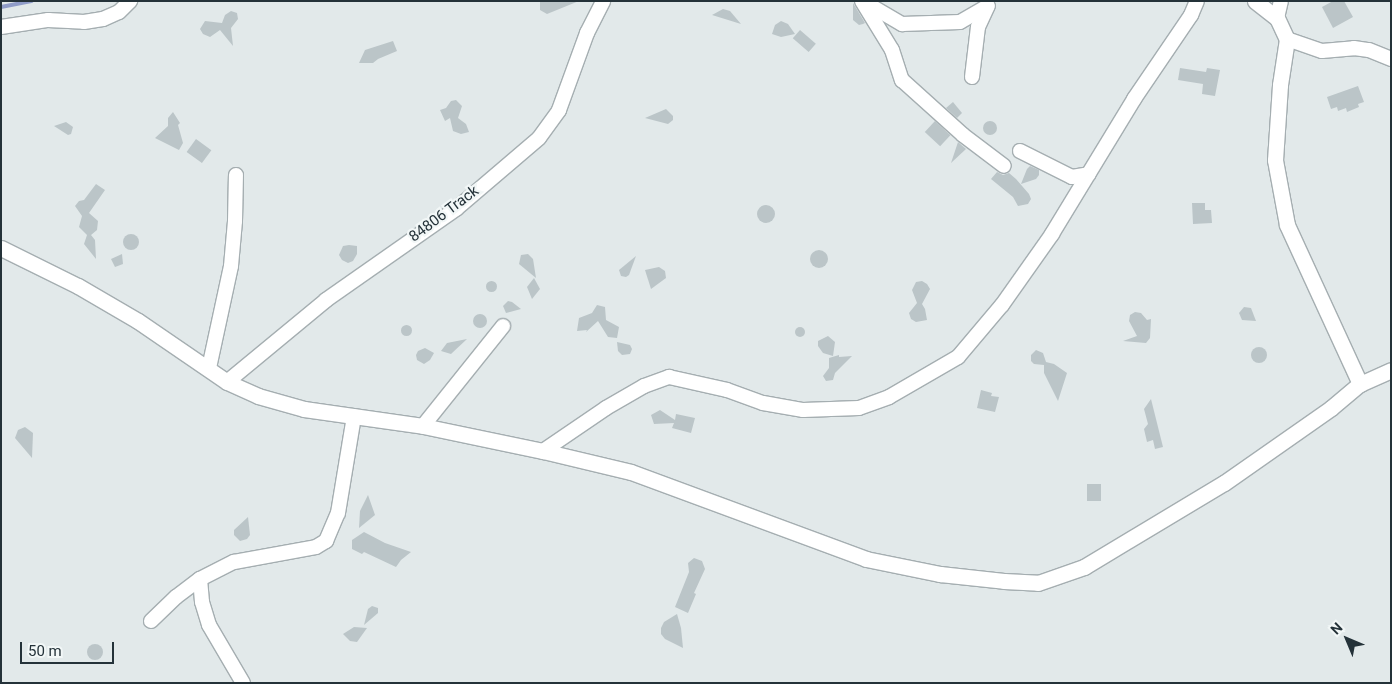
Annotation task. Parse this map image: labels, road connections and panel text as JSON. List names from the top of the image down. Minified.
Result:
{"streets":{"street":["84806 Track"]},"scale_bar":"50 m","north":"top left"}
